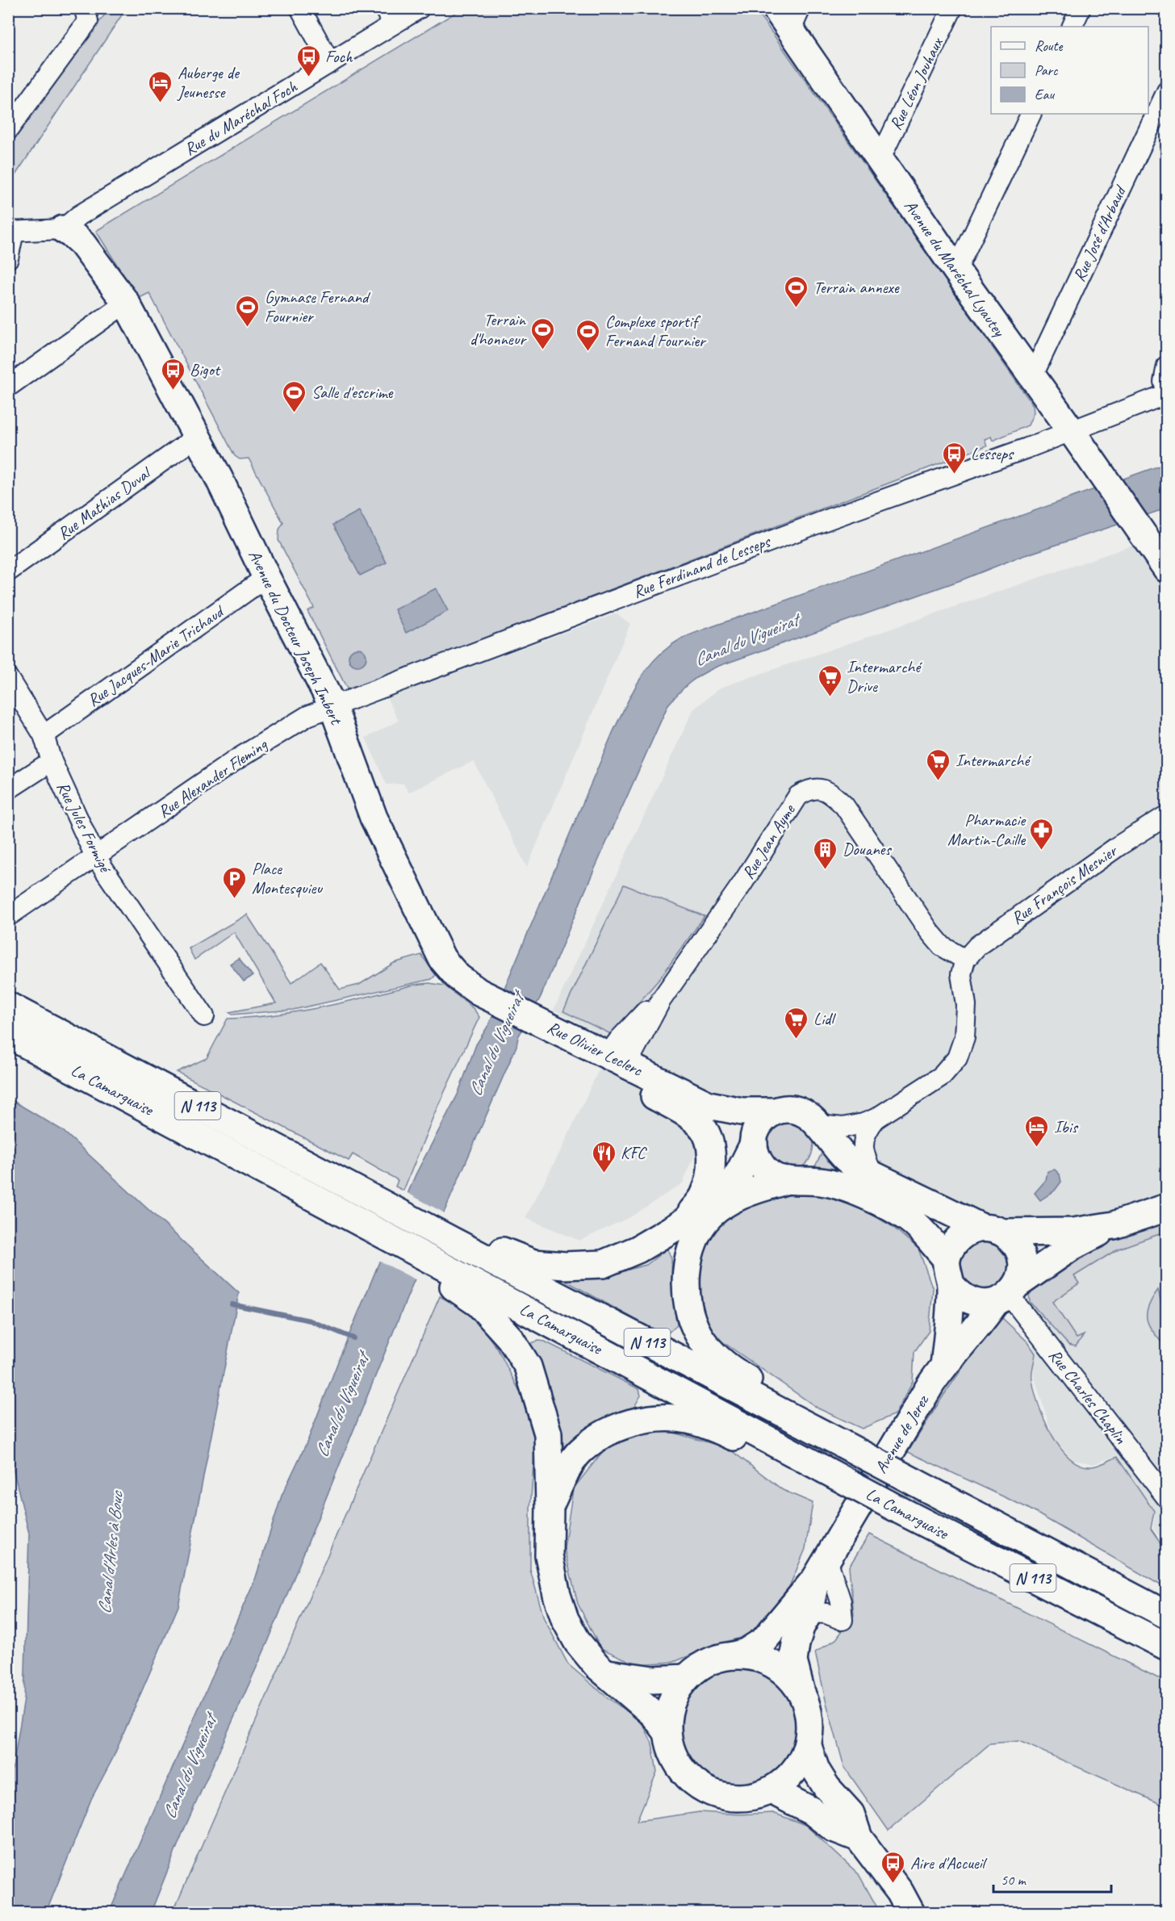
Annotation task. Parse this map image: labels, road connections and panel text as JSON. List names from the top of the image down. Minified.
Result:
{"streets":{"main road":["Avenue du Maréchal Lyautey","Avenue du Docteur Joseph Imbert","Rue Olivier Leclerc","La Camarguaise","N 113","Avenue de Jerez"],"street":["Rue Léon Jouhaux","Rue du Maréchal Foch","Rue José d'Arbaud","Rue Mathias Duval","Rue Ferdinand de Lesseps","Rue Jacques-Marie Trichaud","Rue Alexander Fleming","Rue Jules Formigé","Rue Jean Ayme","Rue François Mesnier","Rue Charles Chaplin"]},"crossings":[["Rue Léon Jouhaux","Avenue du Maréchal Lyautey"],["Rue du Maréchal Foch","Avenue du Docteur Joseph Imbert"],["Rue José d'Arbaud","Avenue du Maréchal Lyautey"],["Avenue du Maréchal Lyautey","Rue Ferdinand de Lesseps"],["Rue Mathias Duval","Avenue du Docteur Joseph Imbert"],["Rue Ferdinand de Lesseps","Avenue du Docteur Joseph Imbert"],["Rue Ferdinand de Lesseps","Rue Alexander Fleming"],["Avenue du Docteur Joseph Imbert","Rue Jacques-Marie Trichaud"],["Avenue du Docteur Joseph Imbert","Rue Alexander Fleming"],["Avenue du Docteur Joseph Imbert","Rue Olivier Leclerc"],["Rue Jacques-Marie Trichaud","Rue Jules Formigé"],["Rue Alexander Fleming","Rue Jules Formigé"],["Rue Jean Ayme","Rue François Mesnier"],["Rue Jean Ayme","Rue Olivier Leclerc"],["Rue Olivier Leclerc","Rue Charles Chaplin"]],"water":["Canal du Vigueirat","Canal d'Arles à Bouc"],"places":{"bus stop":["Foch","Bigot","Lesseps","Aire d'Accueil"],"hotel":["Auberge de Jeunesse","Ibis"],"sports":["Terrain annexe","Gymnase Fernand Fournier","Terrain d'honneur","Complexe sportif Fernand Fournier","Salle d'escrime"],"supermarket":["Intermarché Drive","Intermarché","Lidl"],"pharmacy":["Pharmacie Martin-Caille"],"building":["Douanes"],"parking":["Place Montesquieu"],"restaurant":["KFC"]},"legend":["Route","Parc","Eau"],"scale_bar":"50 m"}
